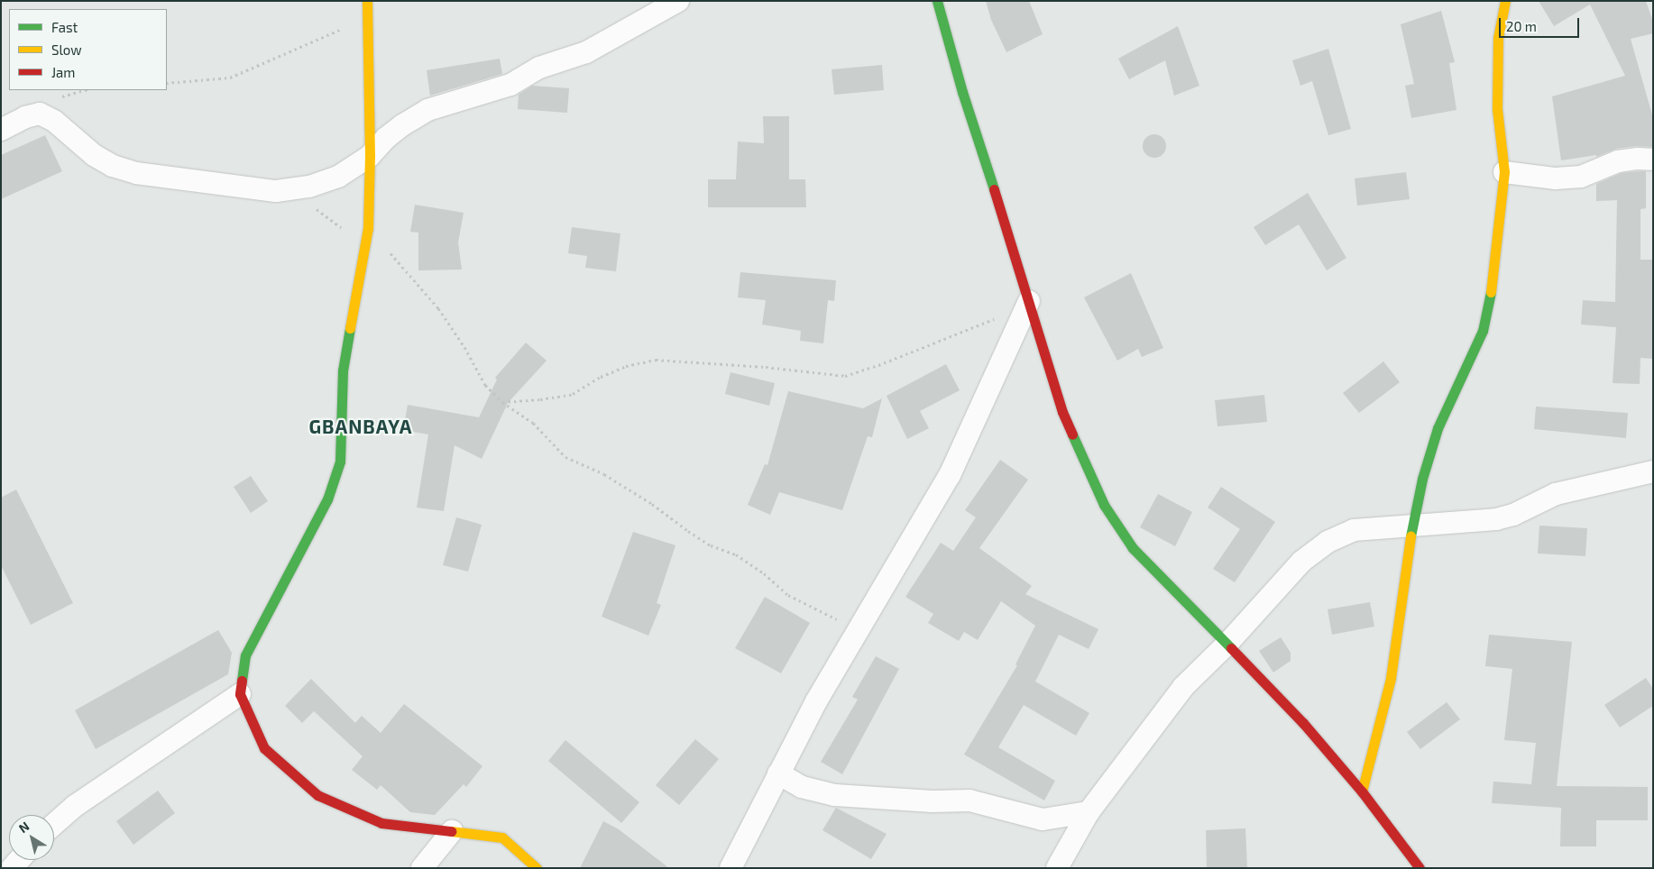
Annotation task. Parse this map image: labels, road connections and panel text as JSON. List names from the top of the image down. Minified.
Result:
{"districts":["GBANBAYA"],"legend":["Fast","Slow","Jam"],"scale_bar":"20 m","north":"top left"}
